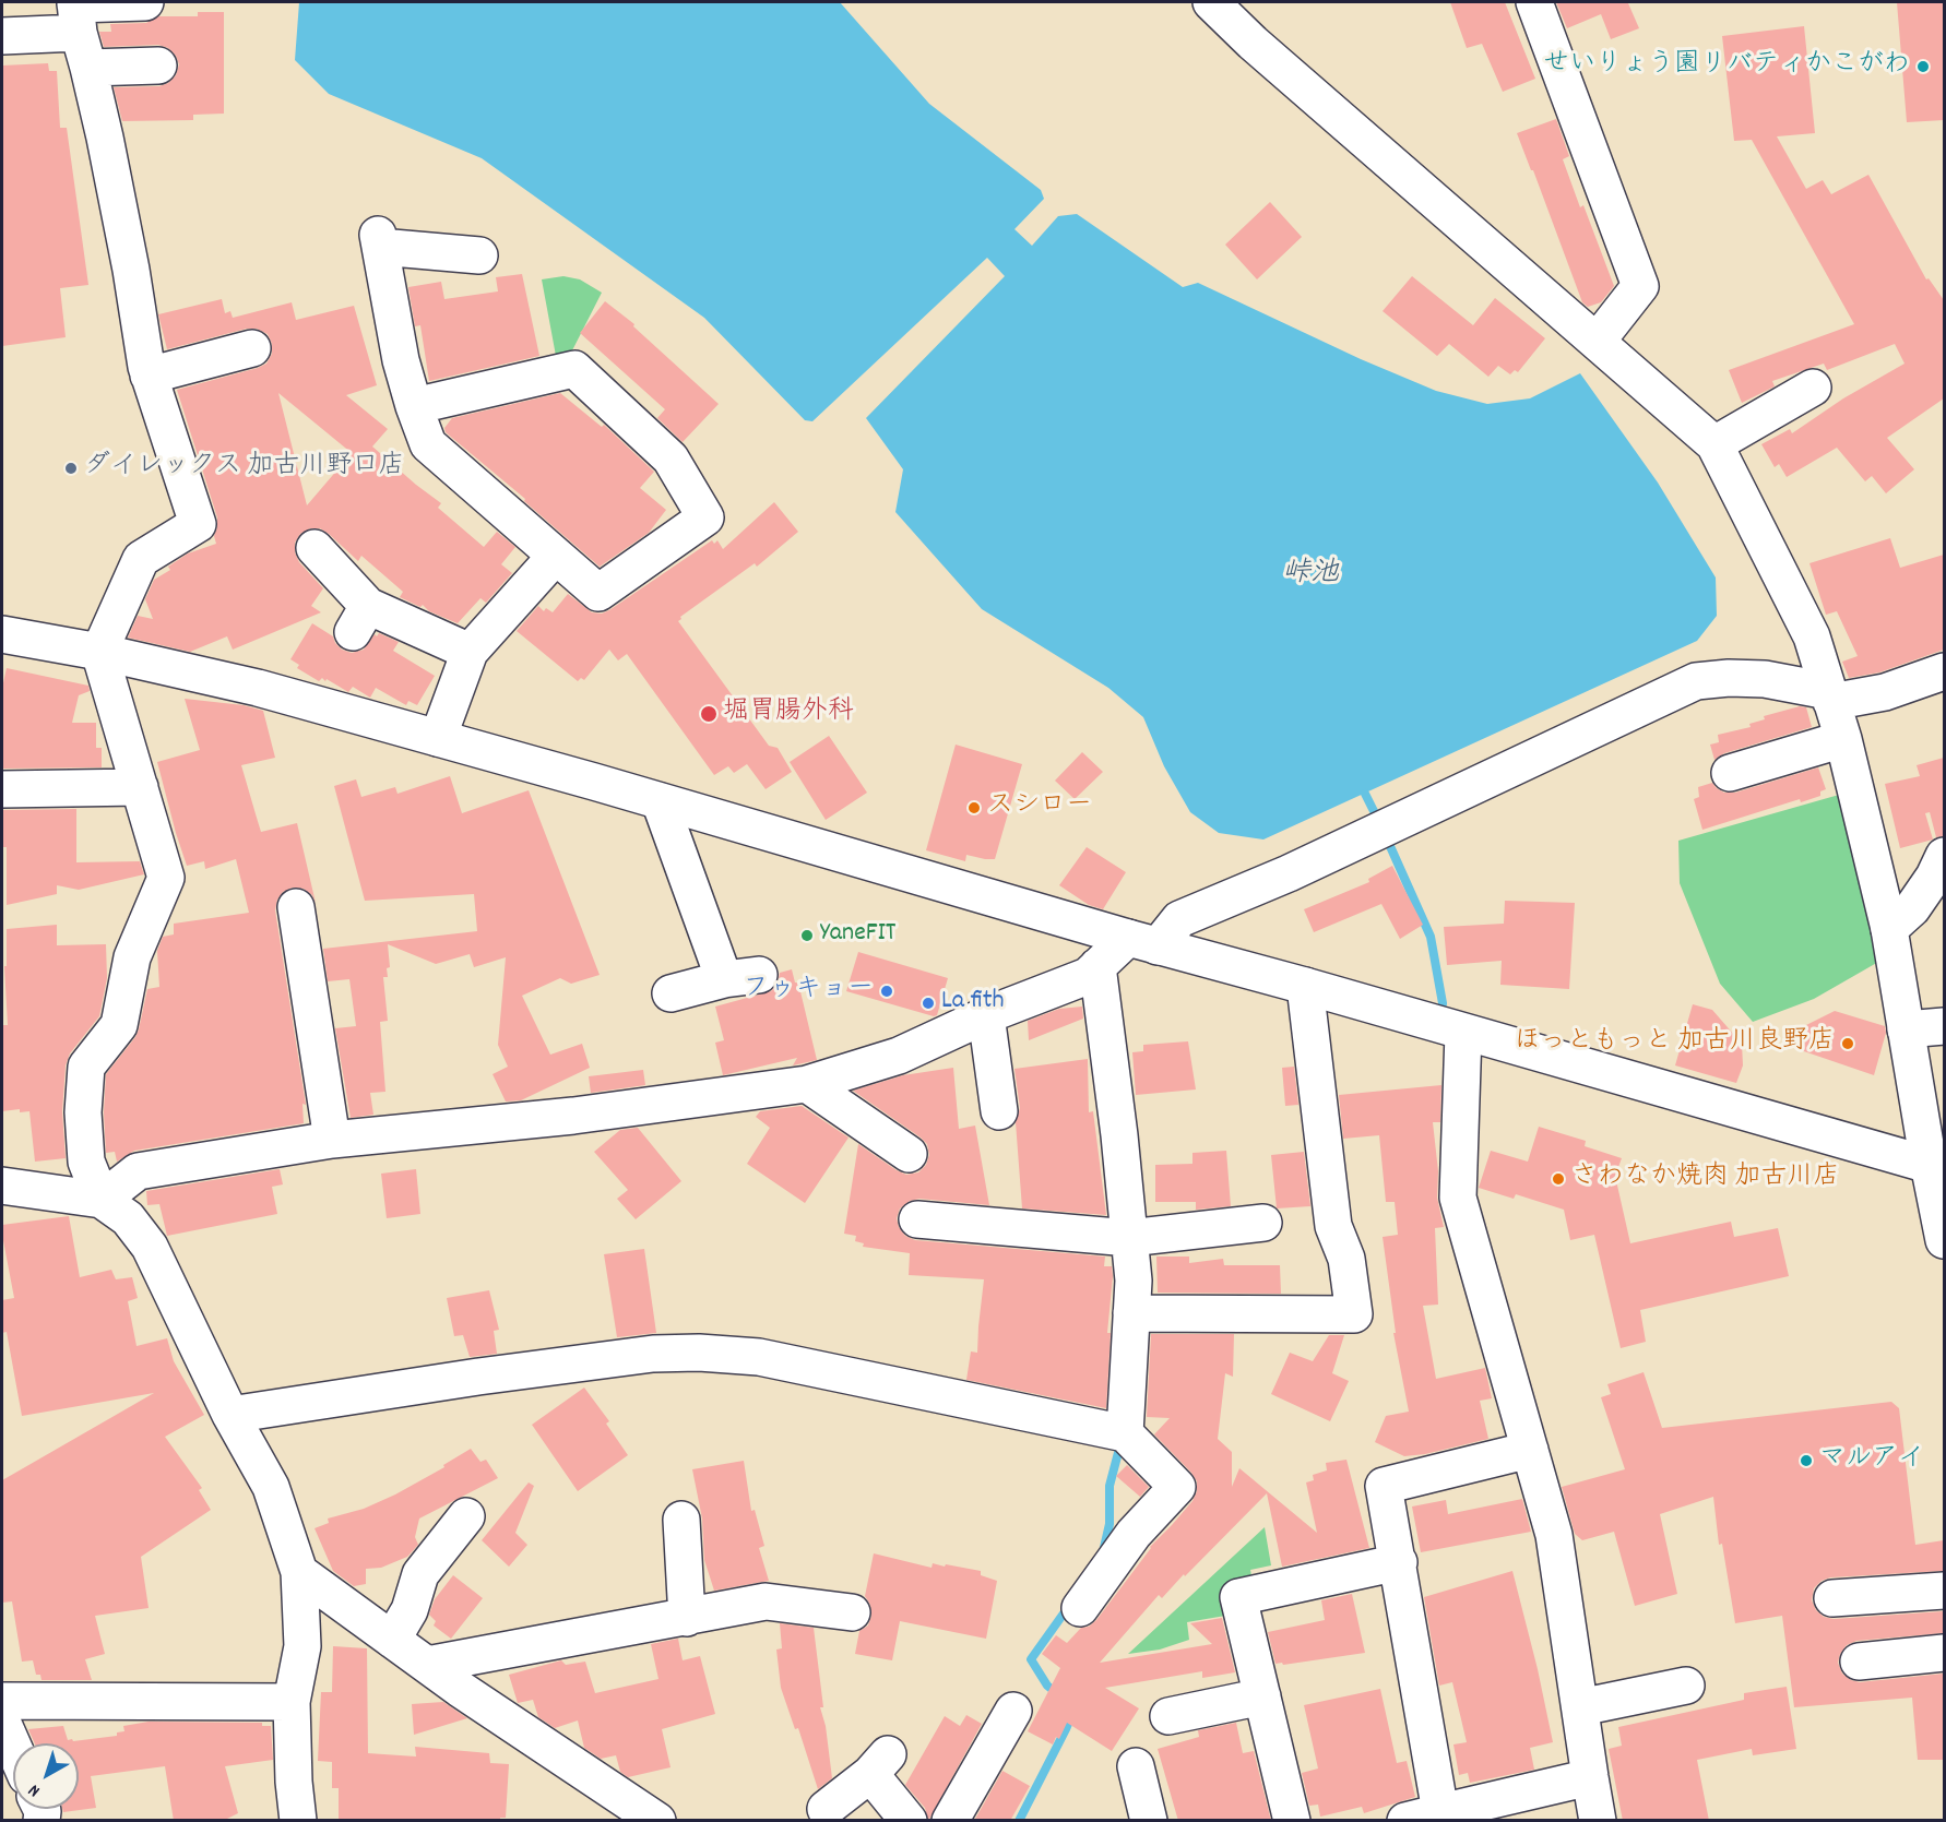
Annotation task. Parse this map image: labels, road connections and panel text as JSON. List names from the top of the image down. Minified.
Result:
{"water":["峠池"],"places":["せいりょう園リバティかこがわ","ダイレックス 加古川野口店","堀胃腸外科","スシロー","YaneFIT","フゥキョー","La fith","ほっともっと 加古川良野店","さわなか焼肉 加古川店","マルアイ"],"north":"bottom left"}
